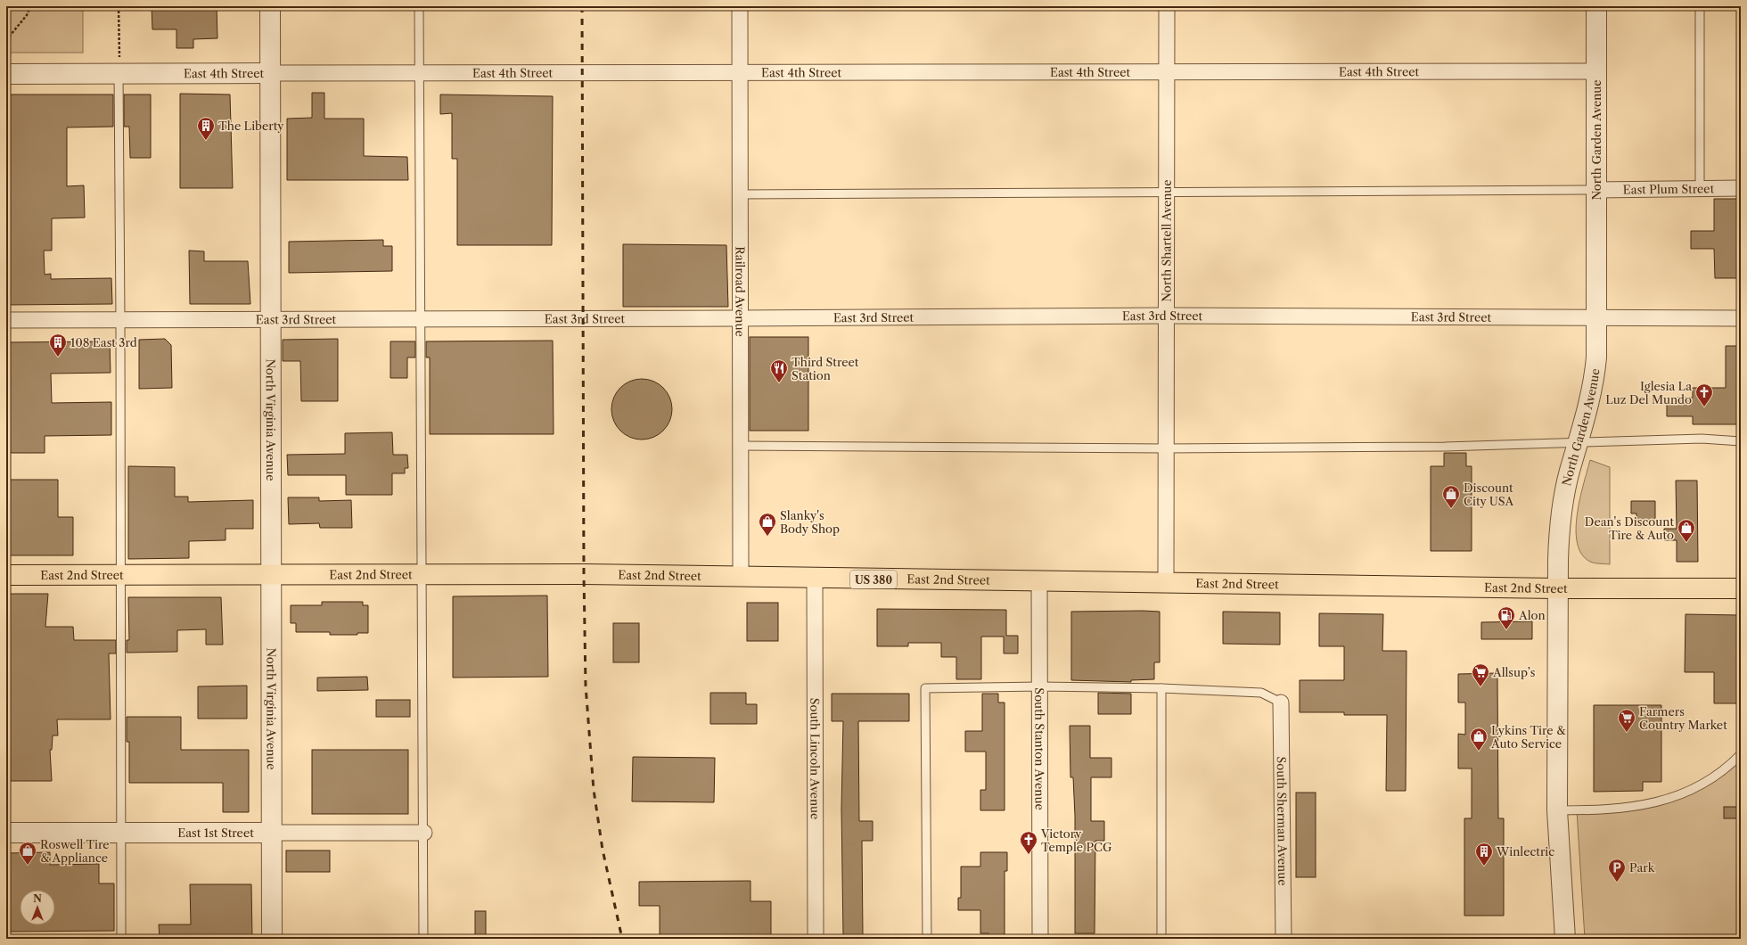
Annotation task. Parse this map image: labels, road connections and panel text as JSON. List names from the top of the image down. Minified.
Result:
{"streets":{"main road":["East 2nd Street","US 380"],"street":["East 4th Street","North Garden Avenue","East Plum Street","North Shartell Avenue","Railroad Avenue","East 3rd Street","North Virginia Avenue","South Stanton Avenue","South Lincoln Avenue","South Sherman Avenue","East 1st Street"]},"crossings":[["East 4th Street","North Garden Avenue"],["East 4th Street","North Shartell Avenue"],["East 4th Street","Railroad Avenue"],["East 4th Street","North Virginia Avenue"],["North Garden Avenue","East Plum Street"],["North Garden Avenue","East 3rd Street"],["North Garden Avenue","East 2nd Street"],["North Shartell Avenue","East 3rd Street"],["North Shartell Avenue","East 2nd Street"],["Railroad Avenue","East 3rd Street"],["Railroad Avenue","East 2nd Street"],["East 3rd Street","North Virginia Avenue"],["North Virginia Avenue","East 2nd Street"],["North Virginia Avenue","East 1st Street"],["East 2nd Street","South Stanton Avenue"],["East 2nd Street","South Lincoln Avenue"]],"places":{"building":["The Liberty","108 East 3rd","Winlectric"],"restaurant":["Third Street Station"],"church":["Iglesia La Luz Del Mundo","Victory Temple PCG"],"shop":["Discount City USA","Slanky's Body Shop","Dean's Discount Tire & Auto","Lykins Tire & Auto Service","Roswell Tire & Appliance"],"fuel station":["Alon"],"supermarket":["Allsup’s","Farmers Country Market"],"parking":["Park"]},"north":"top"}
